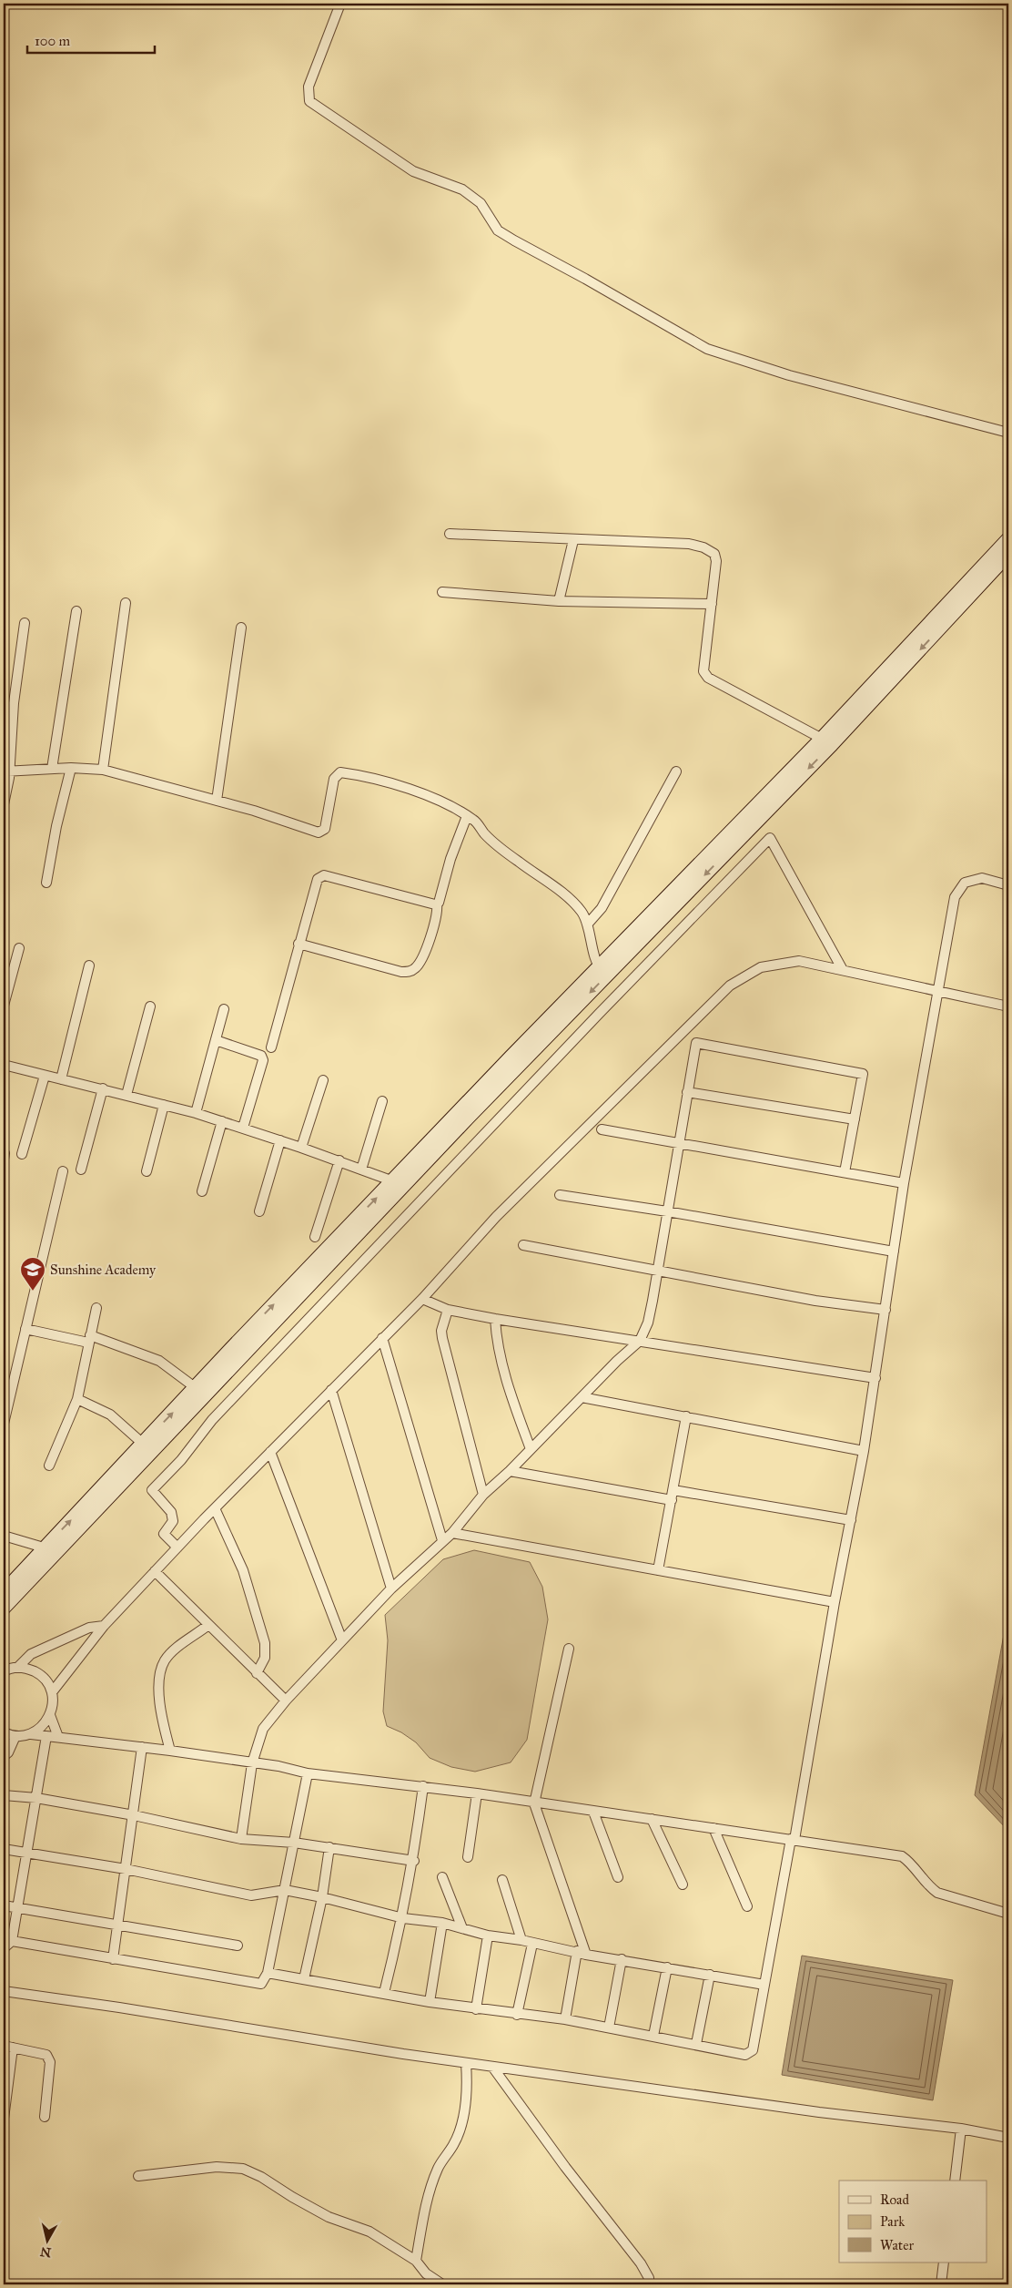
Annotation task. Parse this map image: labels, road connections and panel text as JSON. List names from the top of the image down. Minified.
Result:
{"places":{"school or university":["Sunshine Academy"]},"legend":["Road","Park","Water"],"scale_bar":"100 m","north":"bottom"}
